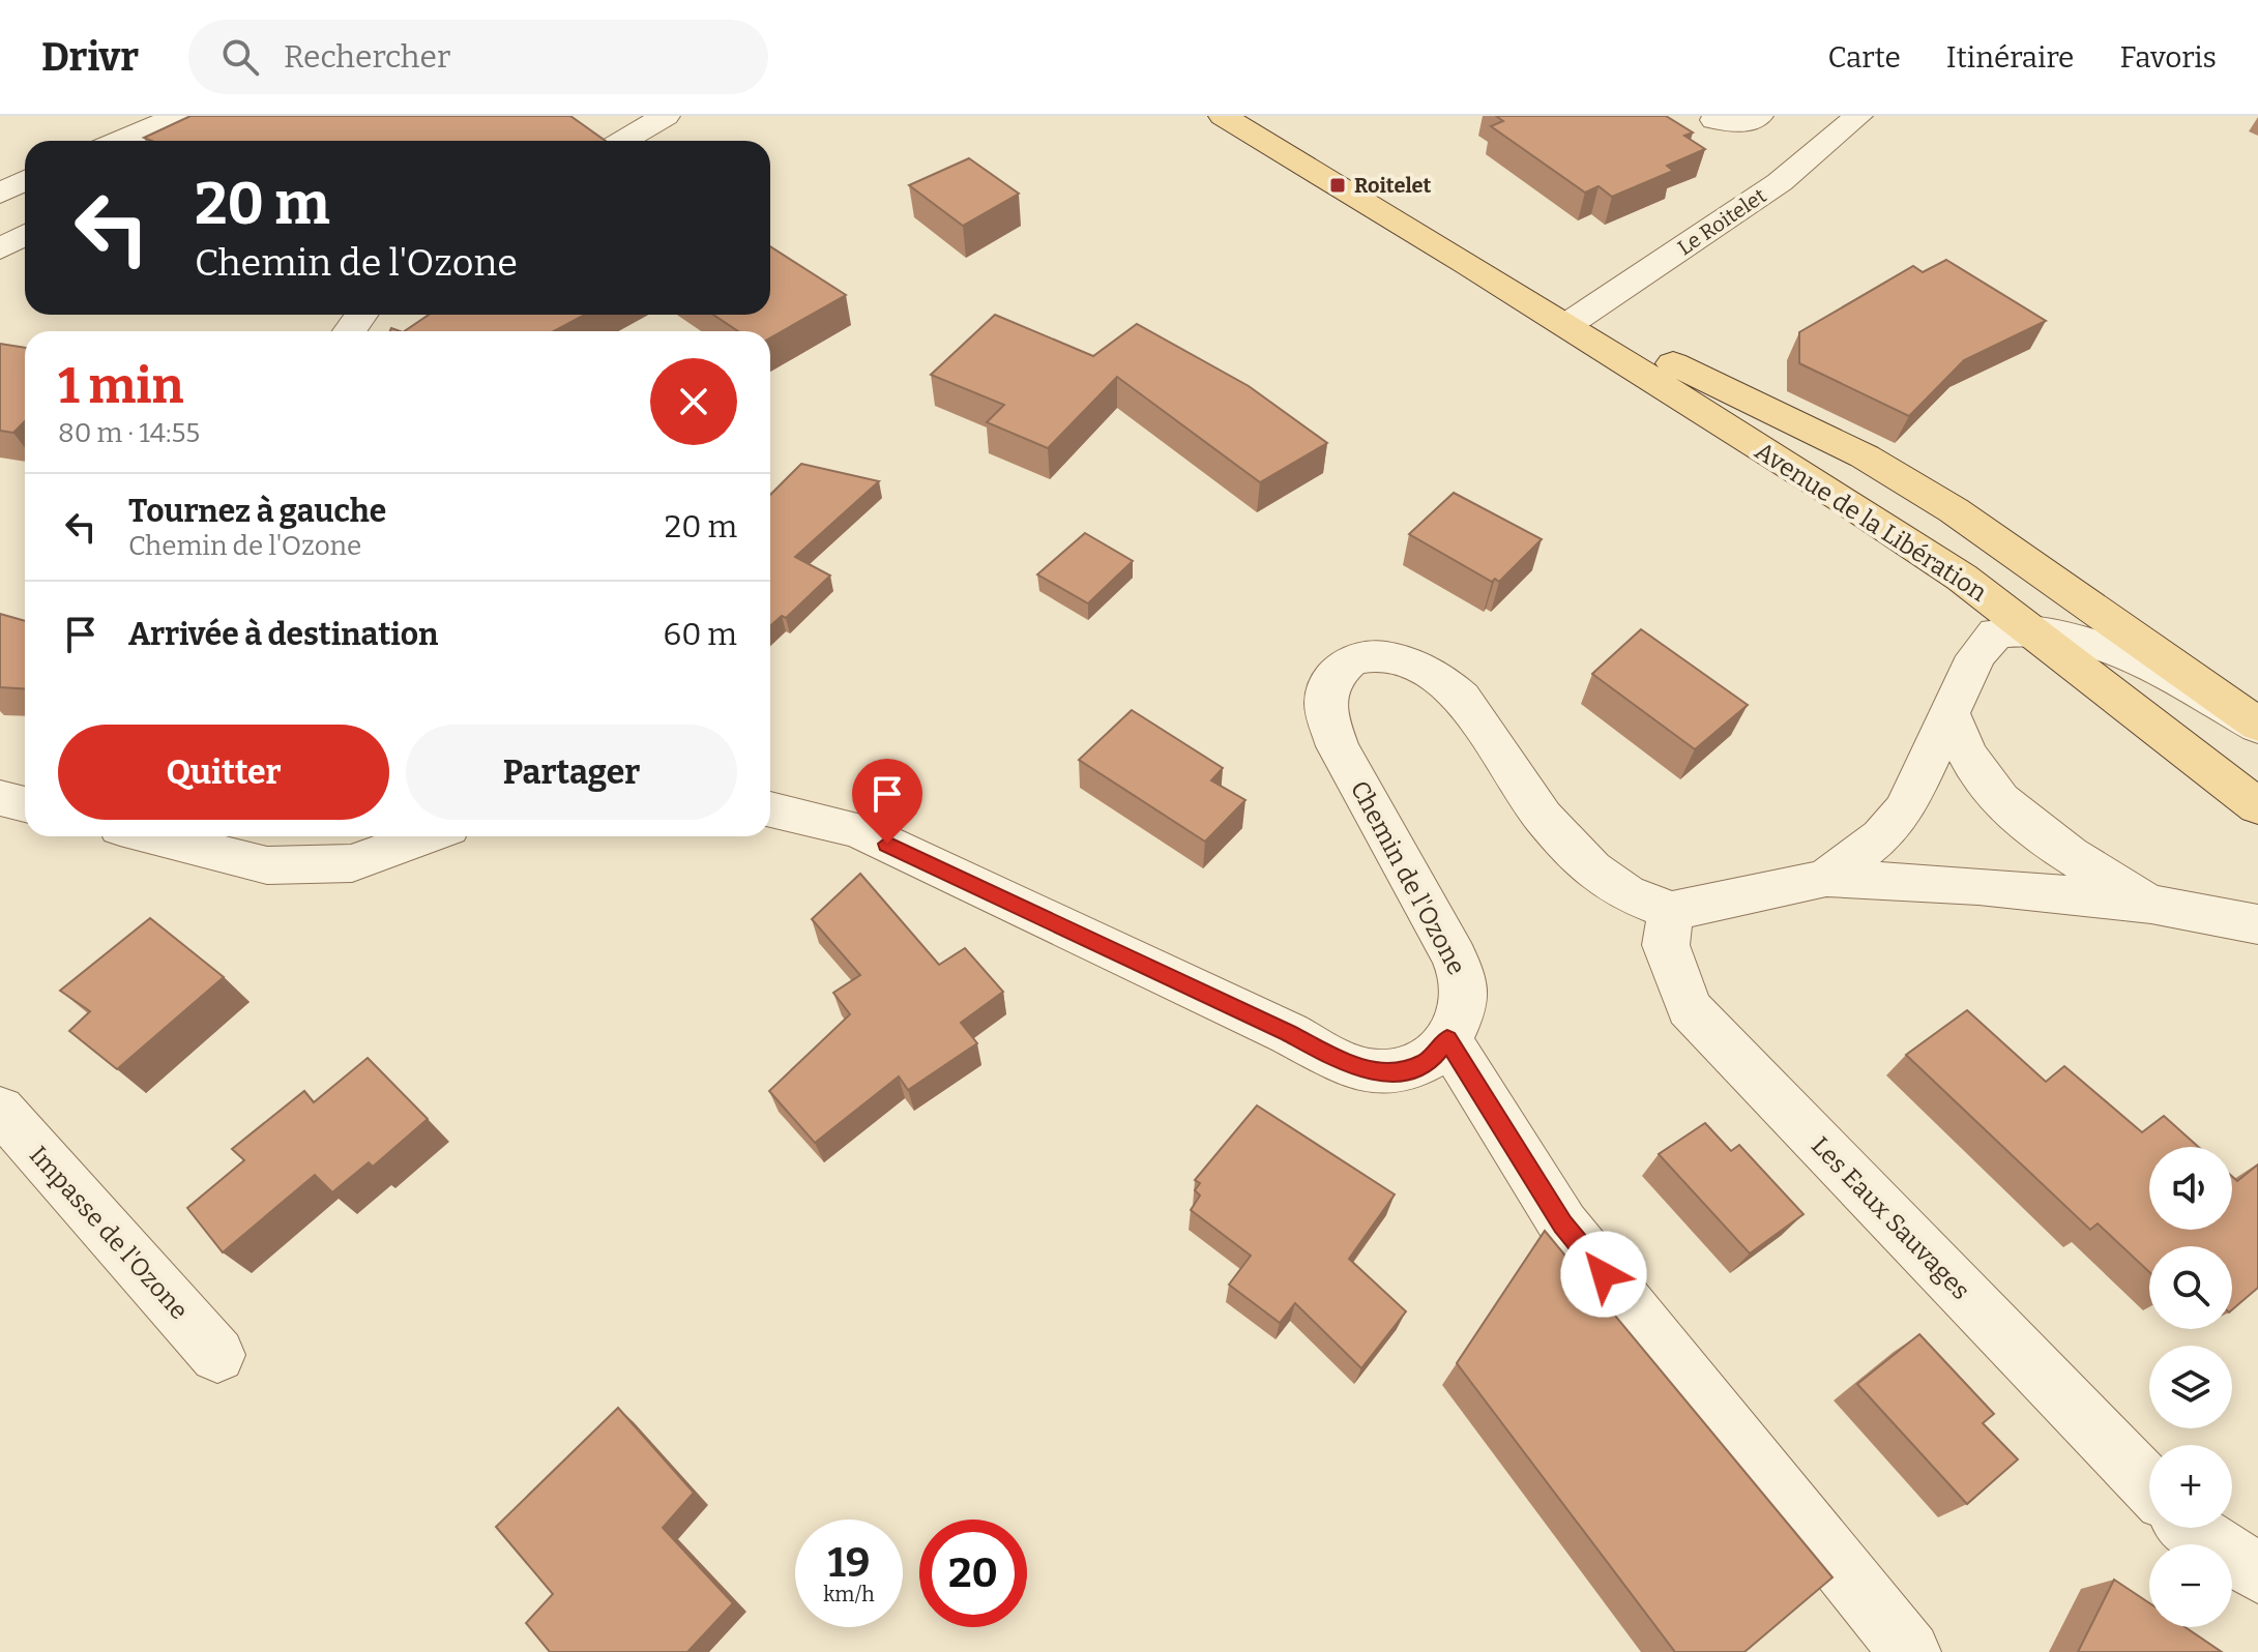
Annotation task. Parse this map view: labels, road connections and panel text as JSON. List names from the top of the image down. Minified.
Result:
{"streets":{"main road":["Avenue de la Libération"],"street":["Le Roitelet","Chemin de l'Ozone","Les Eaux Sauvages","Impasse de l'Ozone"]},"crossings":[["Le Roitelet","Avenue de la Libération"],["Chemin de l'Ozone","Les Eaux Sauvages"]],"places":{"transit":["Roitelet"]},"page":{"header":"Drivr","search":"Rechercher","nav":["Carte","Itinéraire","Favoris"],"turn":["20 m","Chemin de l'Ozone"],"heading":["1 min","80 m · 14:55"],"list":[{"name":"Tournez à gauche","note":"Chemin de l'Ozone","value":"20 m"},{"name":"Arrivée à destination","value":"60 m"}],"buttons":["Quitter","Partager"],"map_buttons":["+","−"],"speed":"19 km/h","limit":"20"}}
